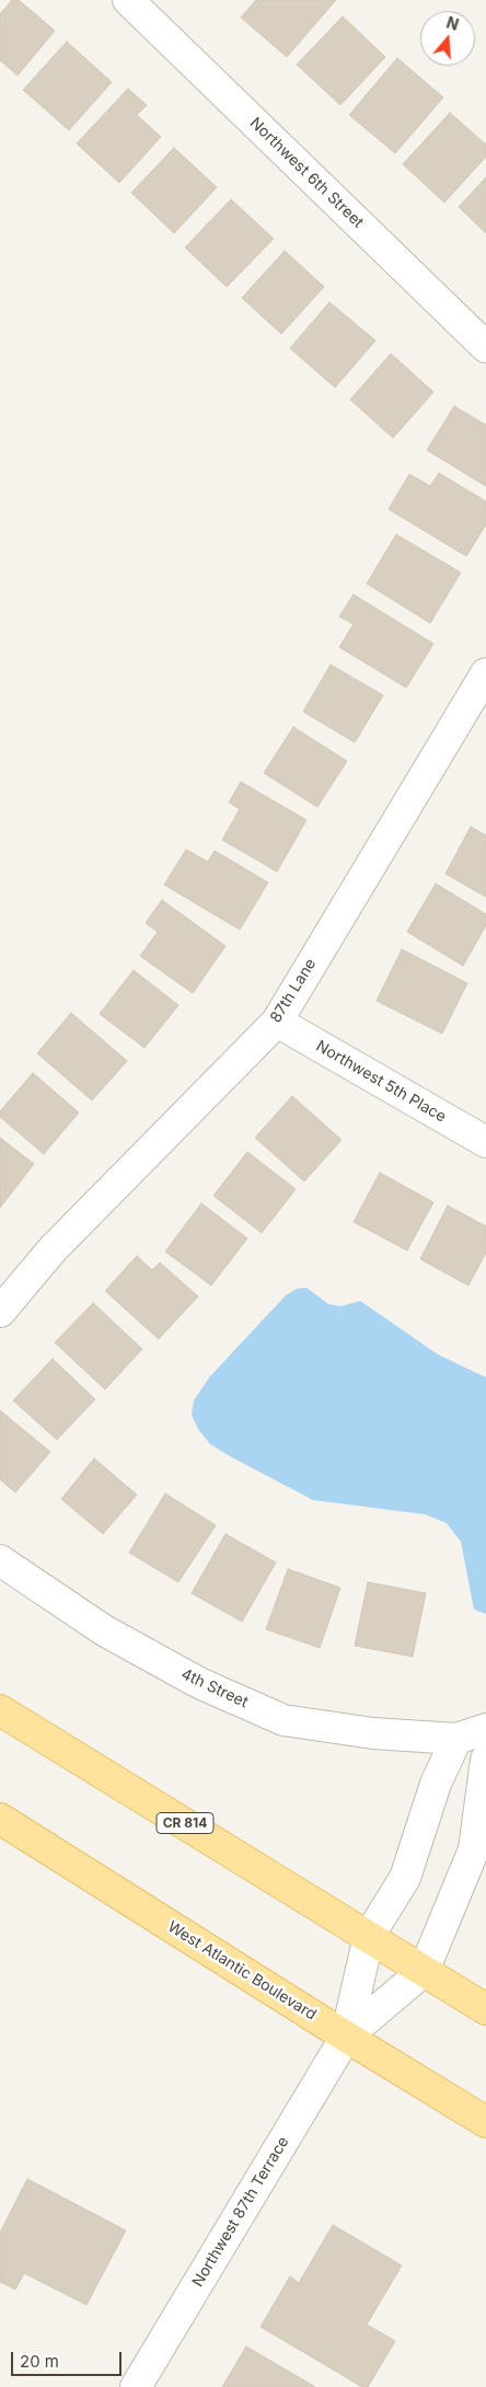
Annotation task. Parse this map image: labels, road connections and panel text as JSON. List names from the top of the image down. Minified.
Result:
{"streets":{"main road":["CR 814","West Atlantic Boulevard"],"street":["Northwest 6th Street","87th Lane","Northwest 5th Place","4th Street","Northwest 87th Terrace"]},"crossings":[["87th Lane","Northwest 5th Place"],["4th Street","Northwest 87th Terrace"],["CR 814","Northwest 87th Terrace"],["West Atlantic Boulevard","Northwest 87th Terrace"]],"scale_bar":"20 m","north":"top"}
